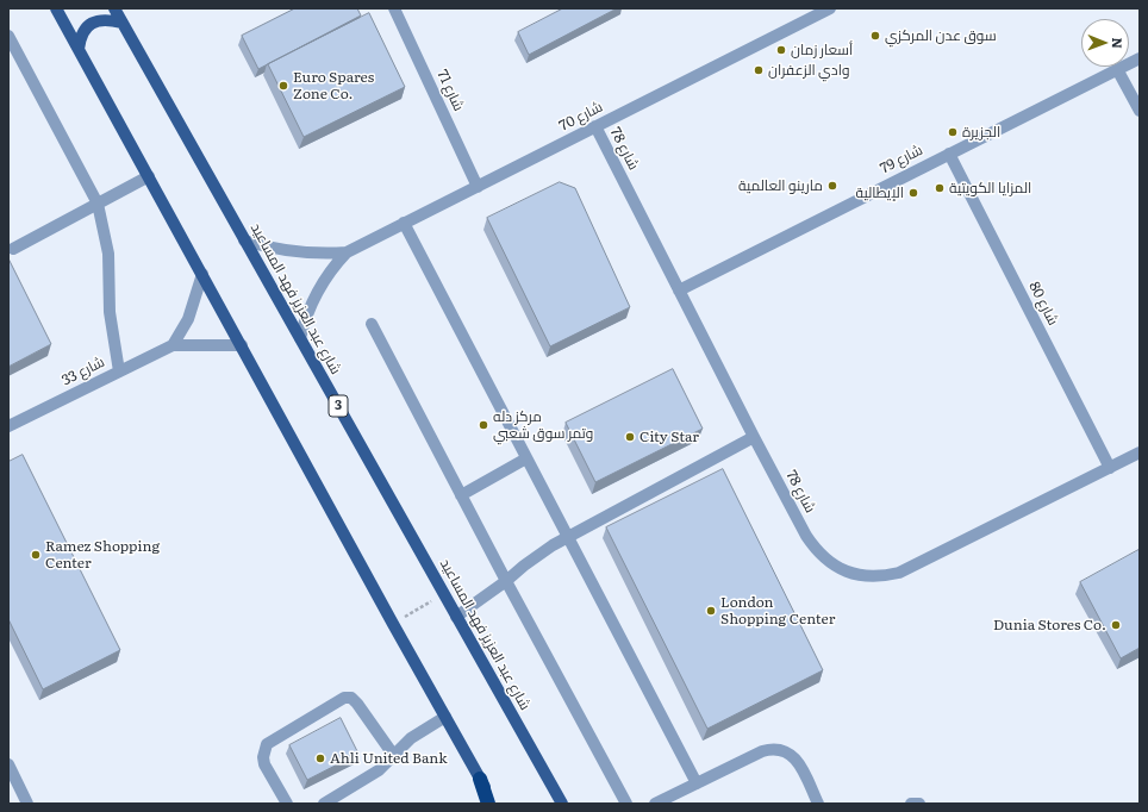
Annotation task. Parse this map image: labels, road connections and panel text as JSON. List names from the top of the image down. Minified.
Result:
{"streets":{"main road":["شارع عبد العزيز فهد المساعيد","3"],"street":["شارع 71","شارع 70","شارع 78","شارع 79","شارع 80","شارع 33"]},"crossings":[["شارع 71","شارع 70"],["شارع 70","شارع 78"],["شارع 70","شارع عبد العزيز فهد المساعيد"],["شارع 78","شارع 79"],["شارع 78","شارع 80"],["شارع 79","شارع 80"]],"places":["سوق عدن المركزي","أسعار زمان","وادي الزعفران","Euro Spares Zone Co.","الجزيرة","مارينو العالمية","المزايا الكويتية","الإيطالية","مركز دله وتمر سوق شعبي","City Star","Ramez Shopping Center","London Shopping Center","Dunia Stores Co.","Ahli United Bank"],"north":"right"}
